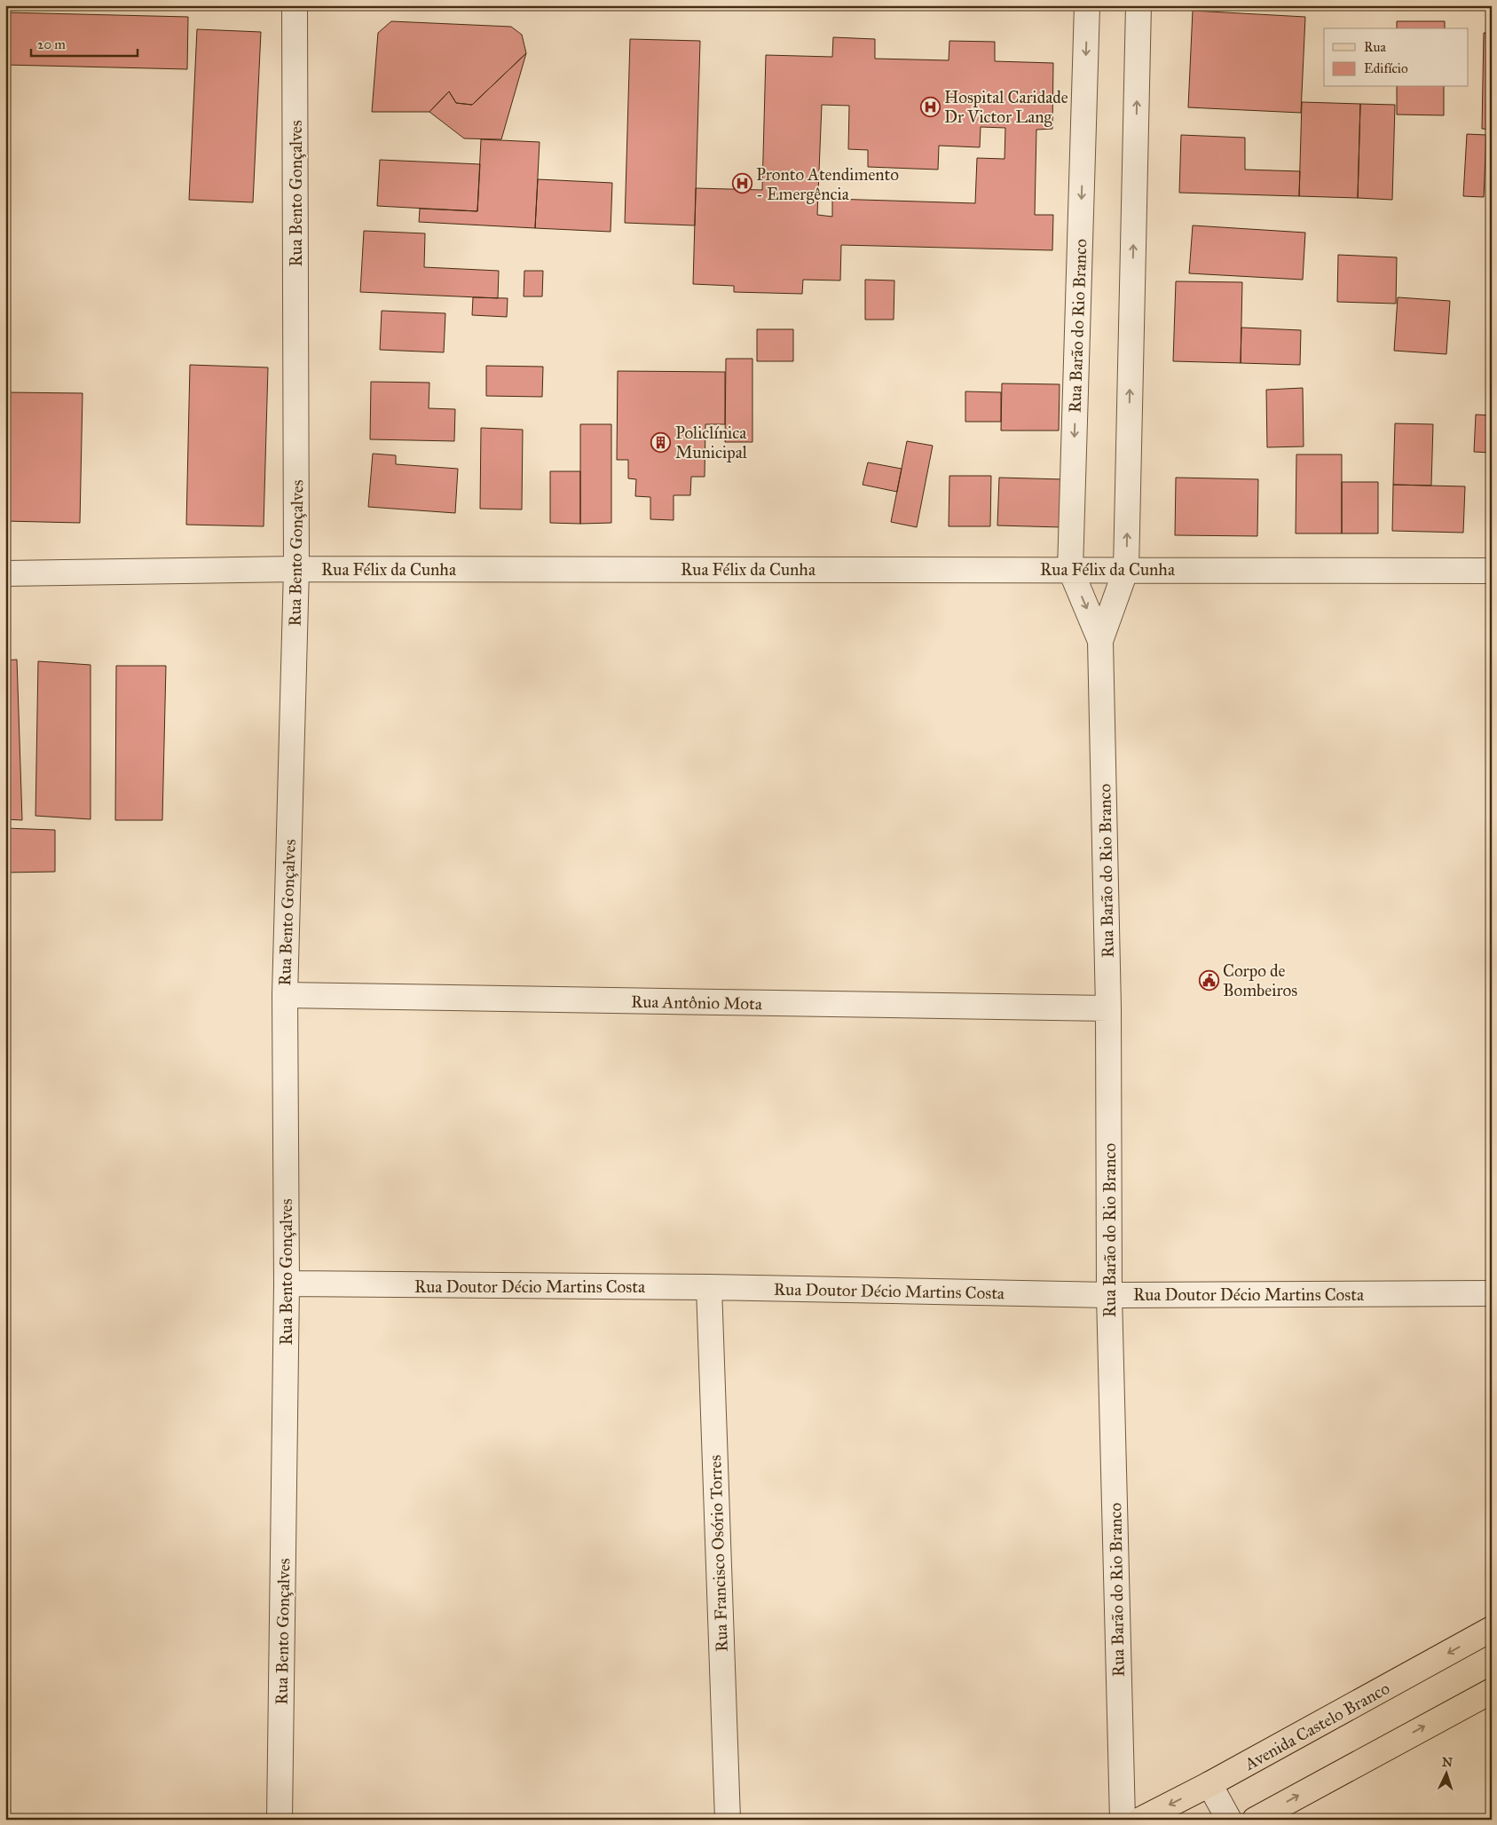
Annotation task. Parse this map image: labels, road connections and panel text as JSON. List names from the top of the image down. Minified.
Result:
{"streets":{"main road":["Avenida Castelo Branco"],"street":["Rua Bento Gonçalves","Rua Barão do Rio Branco","Rua Félix da Cunha","Rua Antônio Mota","Rua Doutor Décio Martins Costa","Rua Francisco Osório Torres"]},"crossings":[["Rua Bento Gonçalves","Rua Félix da Cunha"],["Rua Bento Gonçalves","Rua Antônio Mota"],["Rua Bento Gonçalves","Rua Doutor Décio Martins Costa"],["Rua Barão do Rio Branco","Rua Félix da Cunha"],["Rua Barão do Rio Branco","Rua Antônio Mota"],["Rua Barão do Rio Branco","Rua Doutor Décio Martins Costa"],["Rua Doutor Décio Martins Costa","Rua Francisco Osório Torres"]],"places":{"hospital":["Hospital Caridade Dr Victor Lang","Pronto Atendimento - Emergência"],"building":["Policlínica Municipal"],"public building":["Corpo de Bombeiros"]},"legend":["Rua","Edifício"],"scale_bar":"20 m","north":"top"}
